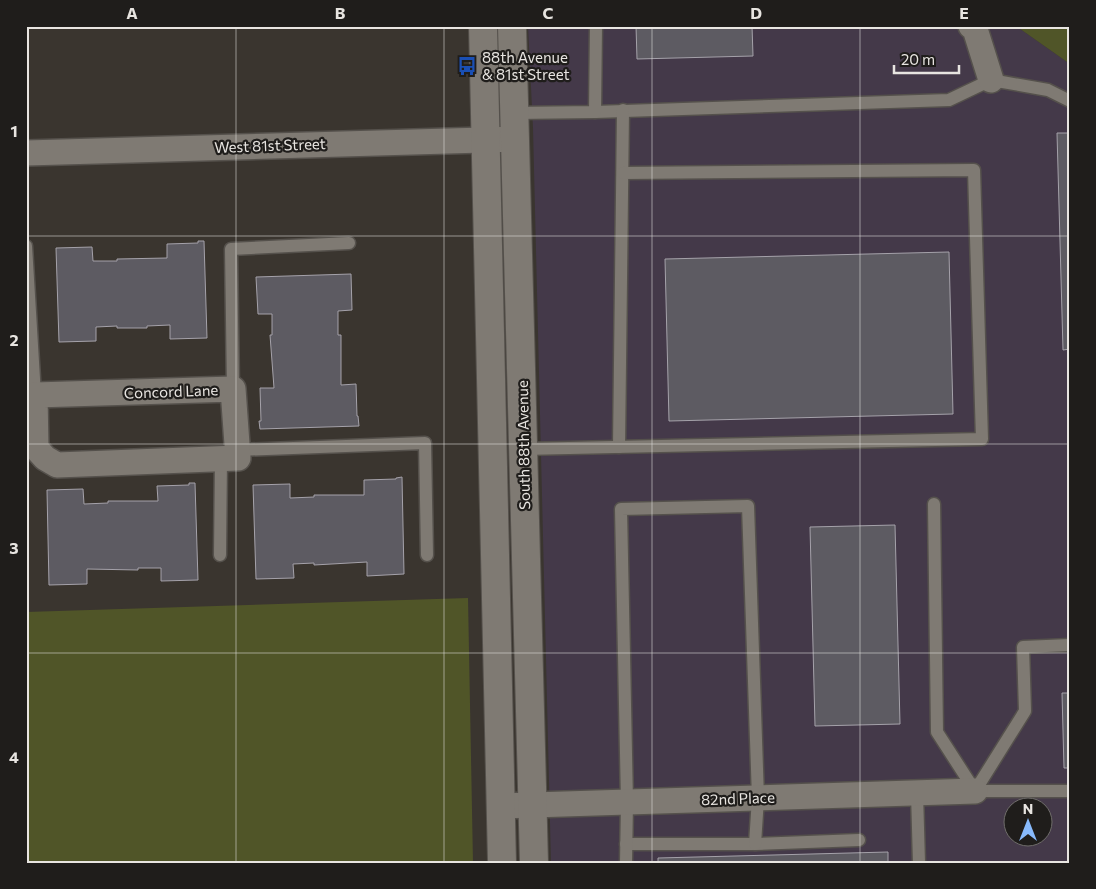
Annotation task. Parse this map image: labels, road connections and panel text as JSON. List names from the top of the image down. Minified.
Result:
{"streets":{"street":["West 81st Street","Concord Lane","South 88th Avenue","82nd Place"]},"crossings":[["West 81st Street","South 88th Avenue"],["South 88th Avenue","82nd Place"]],"places":{"bus stop":["88th Avenue & 81st Street"]},"scale_bar":"20 m","north":"top","grid":{"columns":["A","B","C","D","E"],"rows":["1","2","3","4"]}}
